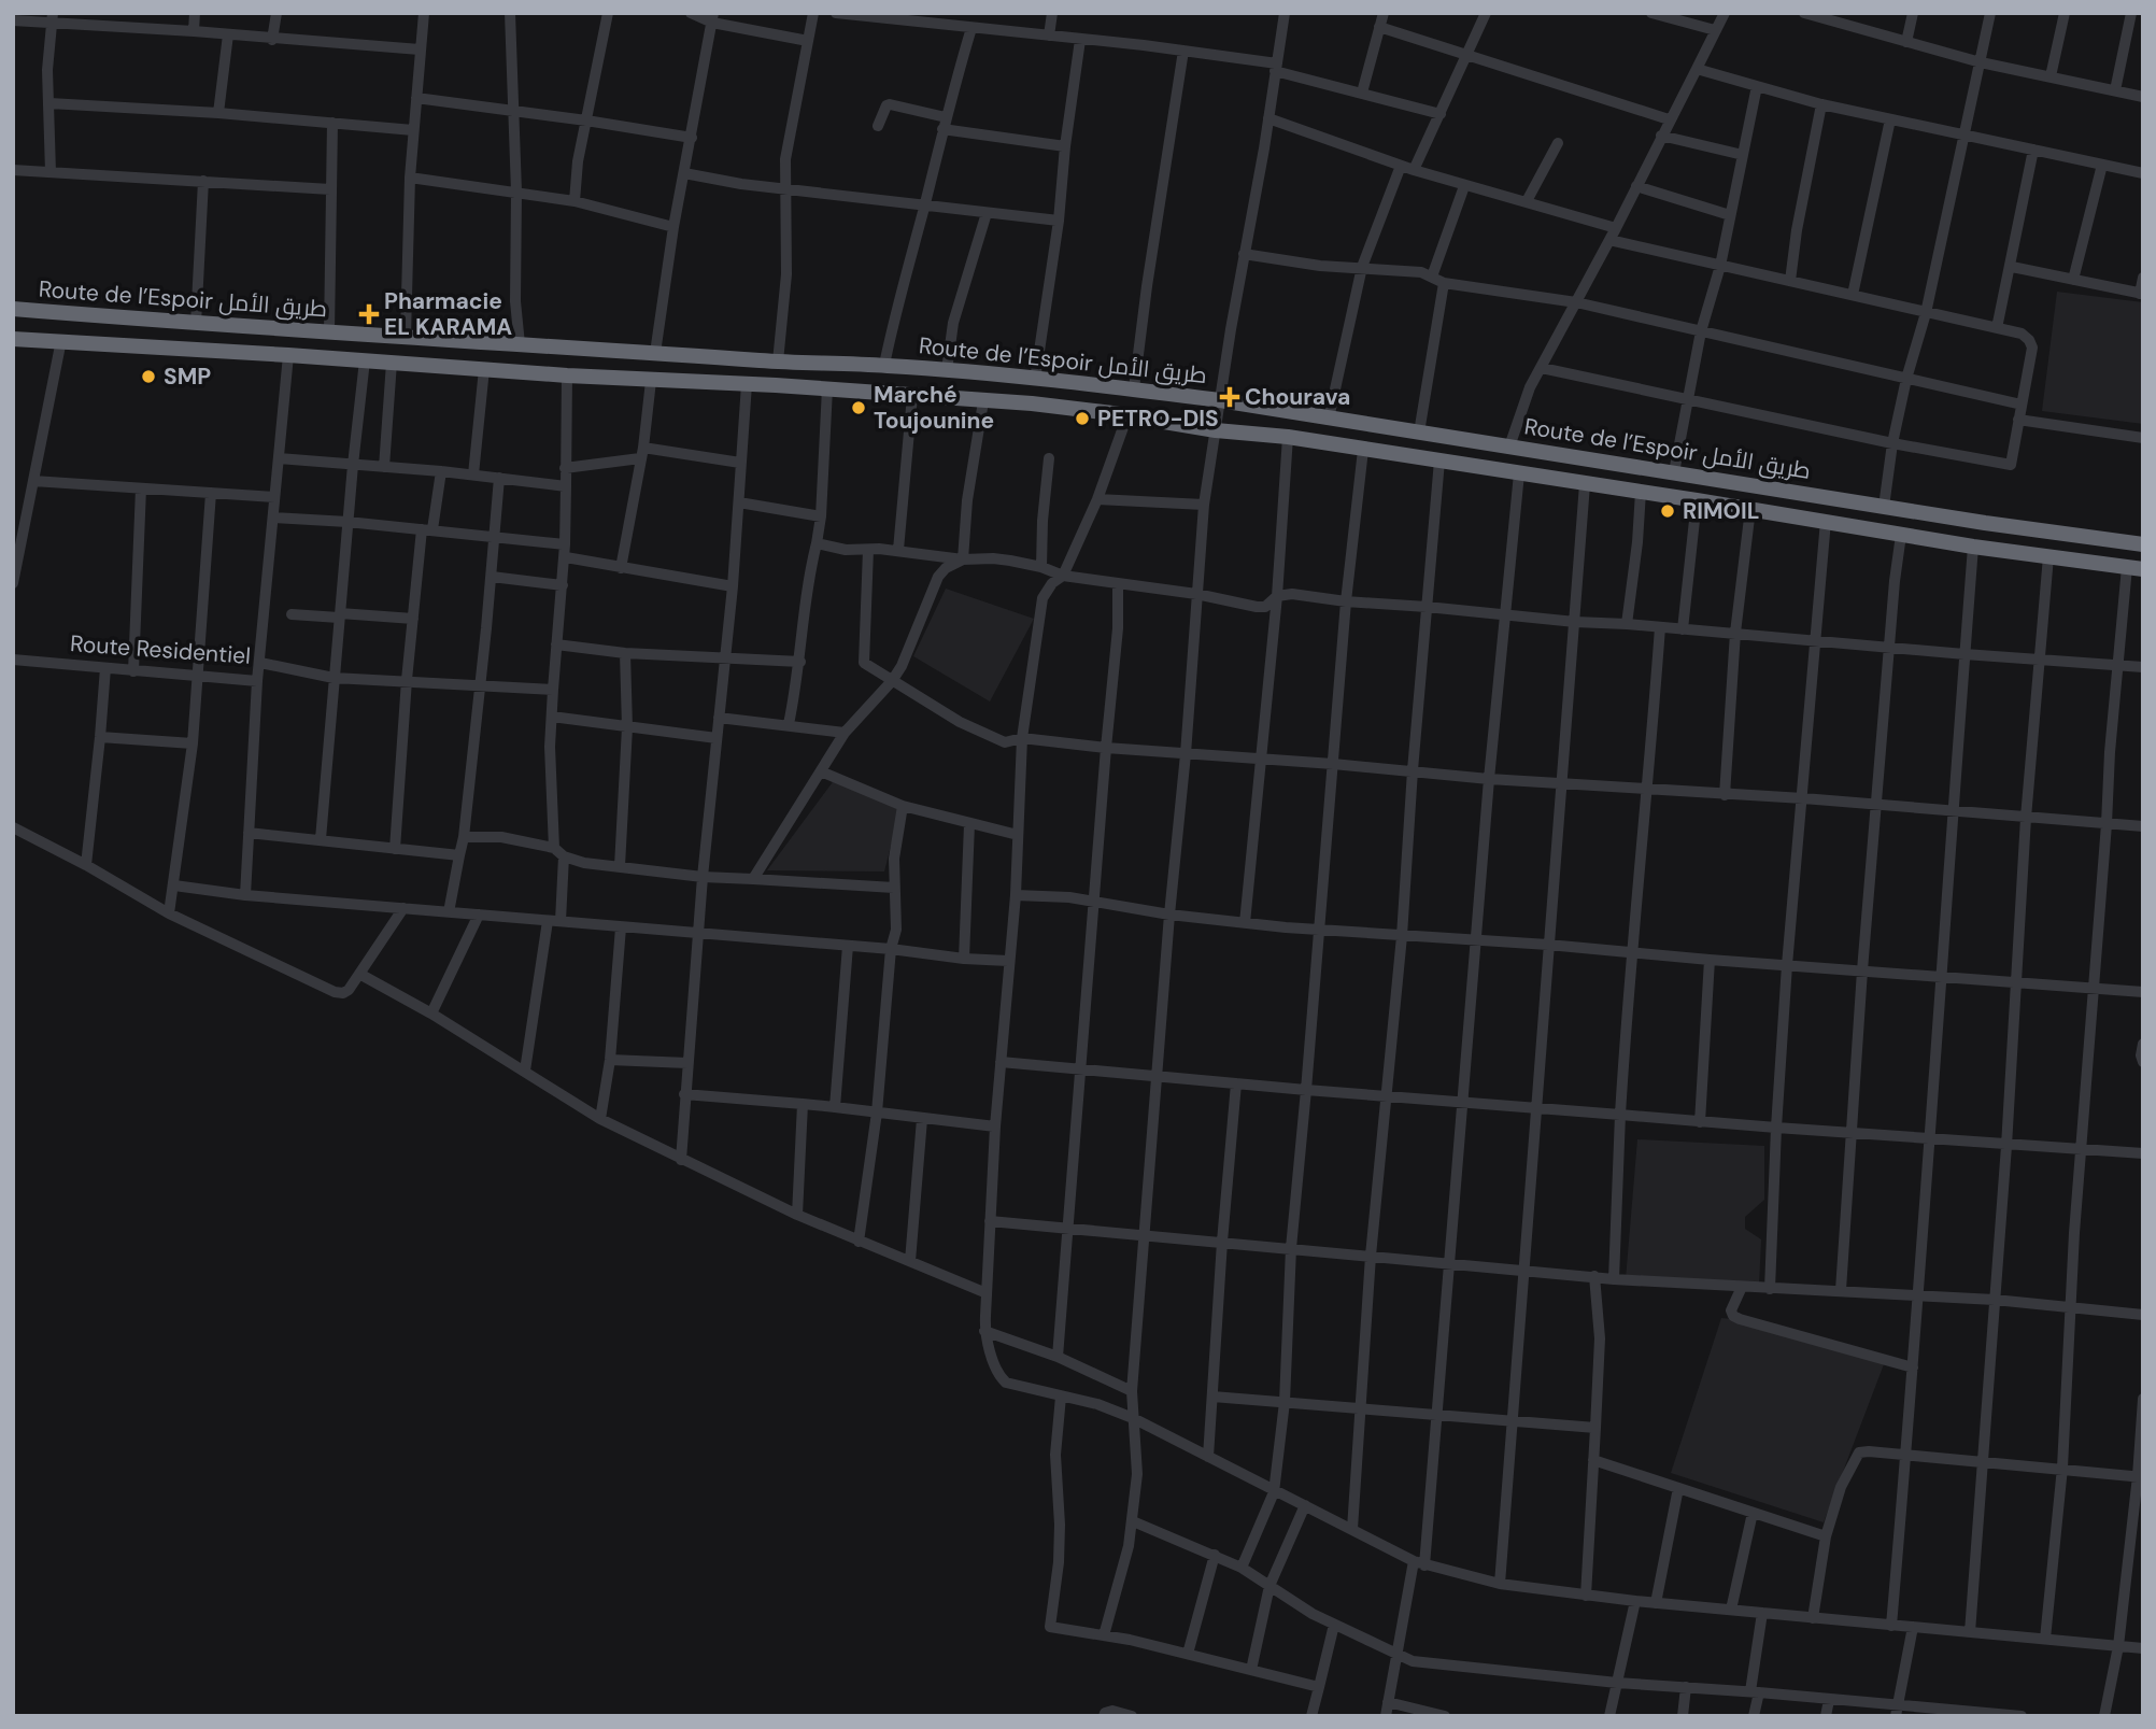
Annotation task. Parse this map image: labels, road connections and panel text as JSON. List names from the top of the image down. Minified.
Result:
{"streets":{"highway":["Route de l’Espoir طريق الأمل"],"street":["Route Residentiel"]},"crossings":[["Route de l’Espoir طريق الأمل","Route Residentiel"]],"places":{"health":["Pharmacie EL KARAMA","Chourava"],"other":["SMP","Marché Toujounine","PETRO-DIS","RIMOIL"]}}
